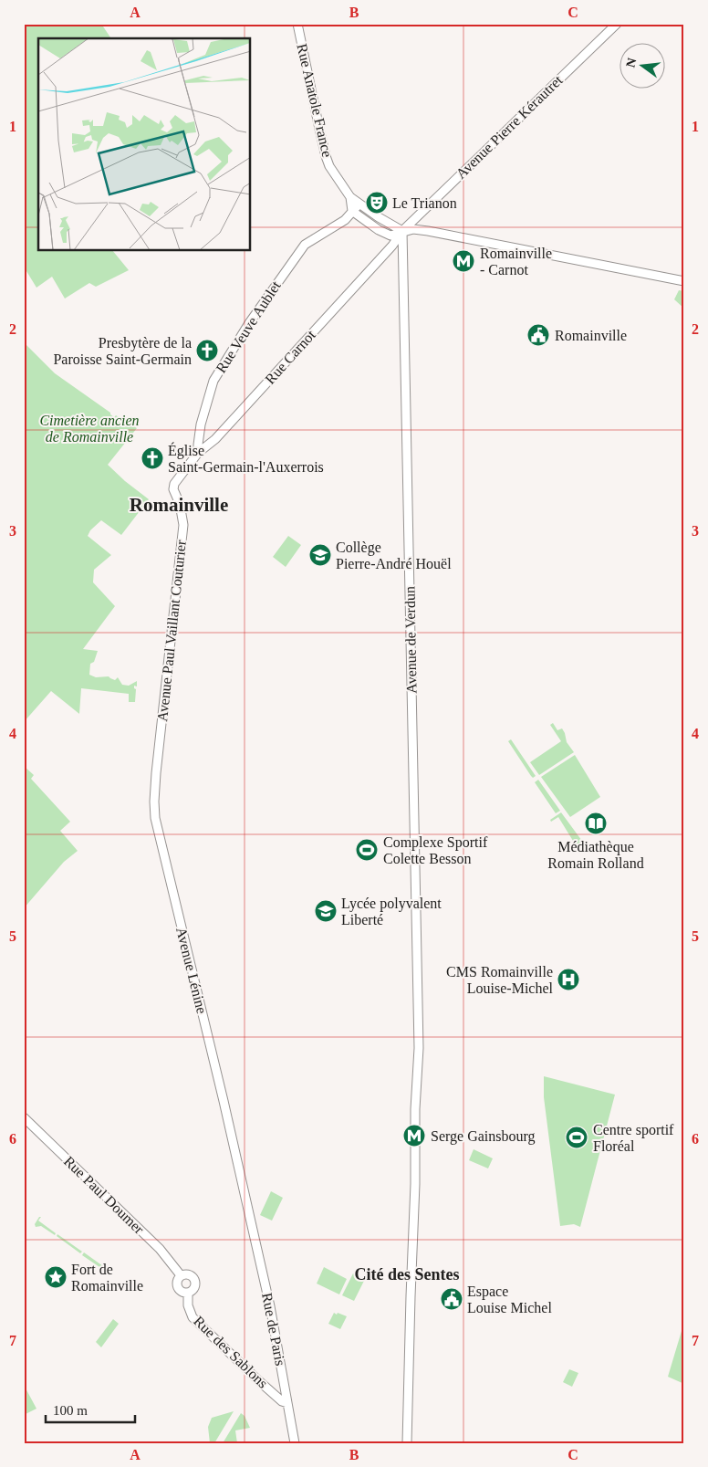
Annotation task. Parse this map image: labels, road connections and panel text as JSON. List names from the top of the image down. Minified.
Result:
{"streets":{"main road":["Rue Anatole France","Avenue Pierre Kérautret","Rue Veuve Aublet","Rue Carnot","Avenue Paul Vaillant Couturier","Avenue de Verdun","Avenue Lénine","Rue Paul Doumer","Rue de Paris","Rue des Sablons"]},"crossings":[["Rue Anatole France","Avenue Pierre Kérautret"],["Rue Anatole France","Rue Veuve Aublet"],["Rue Anatole France","Rue Carnot"],["Rue Anatole France","Avenue de Verdun"],["Avenue Pierre Kérautret","Rue Carnot"],["Avenue Pierre Kérautret","Avenue de Verdun"],["Rue Veuve Aublet","Rue Carnot"],["Rue Carnot","Avenue Paul Vaillant Couturier"],["Rue Carnot","Avenue de Verdun"],["Avenue Paul Vaillant Couturier","Avenue Lénine"],["Avenue Lénine","Rue de Paris"],["Rue Paul Doumer","Rue des Sablons"],["Rue de Paris","Rue des Sablons"]],"districts":["Romainville","Cité des Sentes"],"parks":["Cimetière ancien de Romainville"],"places":{"theatre":["Le Trianon"],"metro station":["Romainville - Carnot","Serge Gainsbourg"],"public building":["Romainville","Espace Louise Michel"],"church":["Presbytère de la Paroisse Saint-Germain","Église Saint-Germain-l'Auxerrois"],"school or university":["Collège Pierre-André Houël","Lycée polyvalent Liberté"],"library":["Médiathèque Romain Rolland"],"sports":["Complexe Sportif Colette Besson","Centre sportif Floréal"],"hospital":["CMS Romainville Louise-Michel"],"place":["Fort de Romainville"]},"scale_bar":"100 m","north":"left","grid":{"columns":["A","B","C"],"rows":["1","2","3","4","5","6","7"]}}
